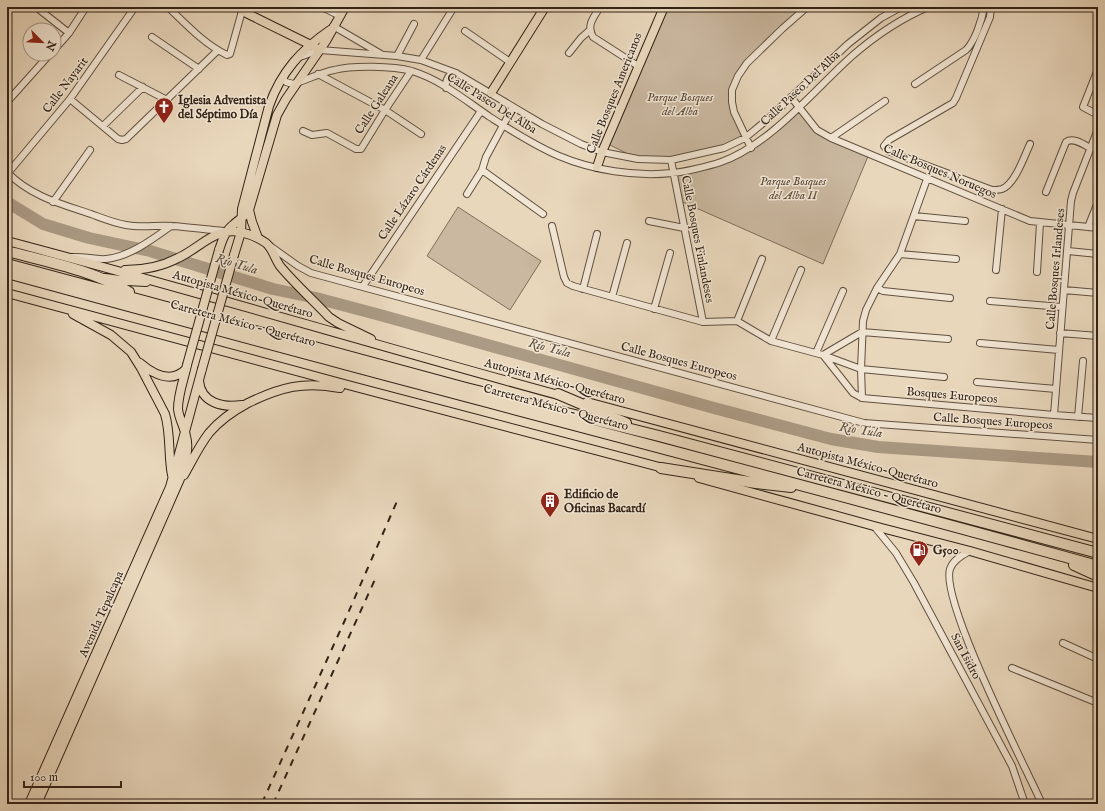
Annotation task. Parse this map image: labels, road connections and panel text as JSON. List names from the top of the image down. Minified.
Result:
{"streets":{"highway":["Carretera México - Querétaro"],"main road":["Calle Bosques Americanos","Autopista México-Querétaro","Avenida Tepalcapa"],"street":["Calle Nayarit","Calle Paseo Del Alba","Calle Galeana","Calle Bosques Noruegos","Calle Lázaro Cárdenas","Calle Bosques Finlandeses","Calle Bosques Irlandeses","Calle Bosques Europeos","Bosques Europeos","San Isidro"]},"crossings":[["Calle Paseo Del Alba","Calle Bosques Americanos"],["Calle Paseo Del Alba","Calle Galeana"],["Calle Paseo Del Alba","Calle Bosques Noruegos"],["Calle Paseo Del Alba","Calle Lázaro Cárdenas"],["Calle Paseo Del Alba","Calle Bosques Finlandeses"],["Calle Bosques Noruegos","Calle Bosques Irlandeses"],["Calle Lázaro Cárdenas","Calle Bosques Europeos"],["Calle Bosques Irlandeses","Bosques Europeos"]],"water":["Río Tula"],"parks":["Parque Bosques del Alba","Parque Bosques del Alba II"],"places":{"church":["Iglesia Adventista del Séptimo Día"],"building":["Edificio de Oficinas Bacardí"],"fuel station":["G500"]},"scale_bar":"100 m","north":"bottom right"}
